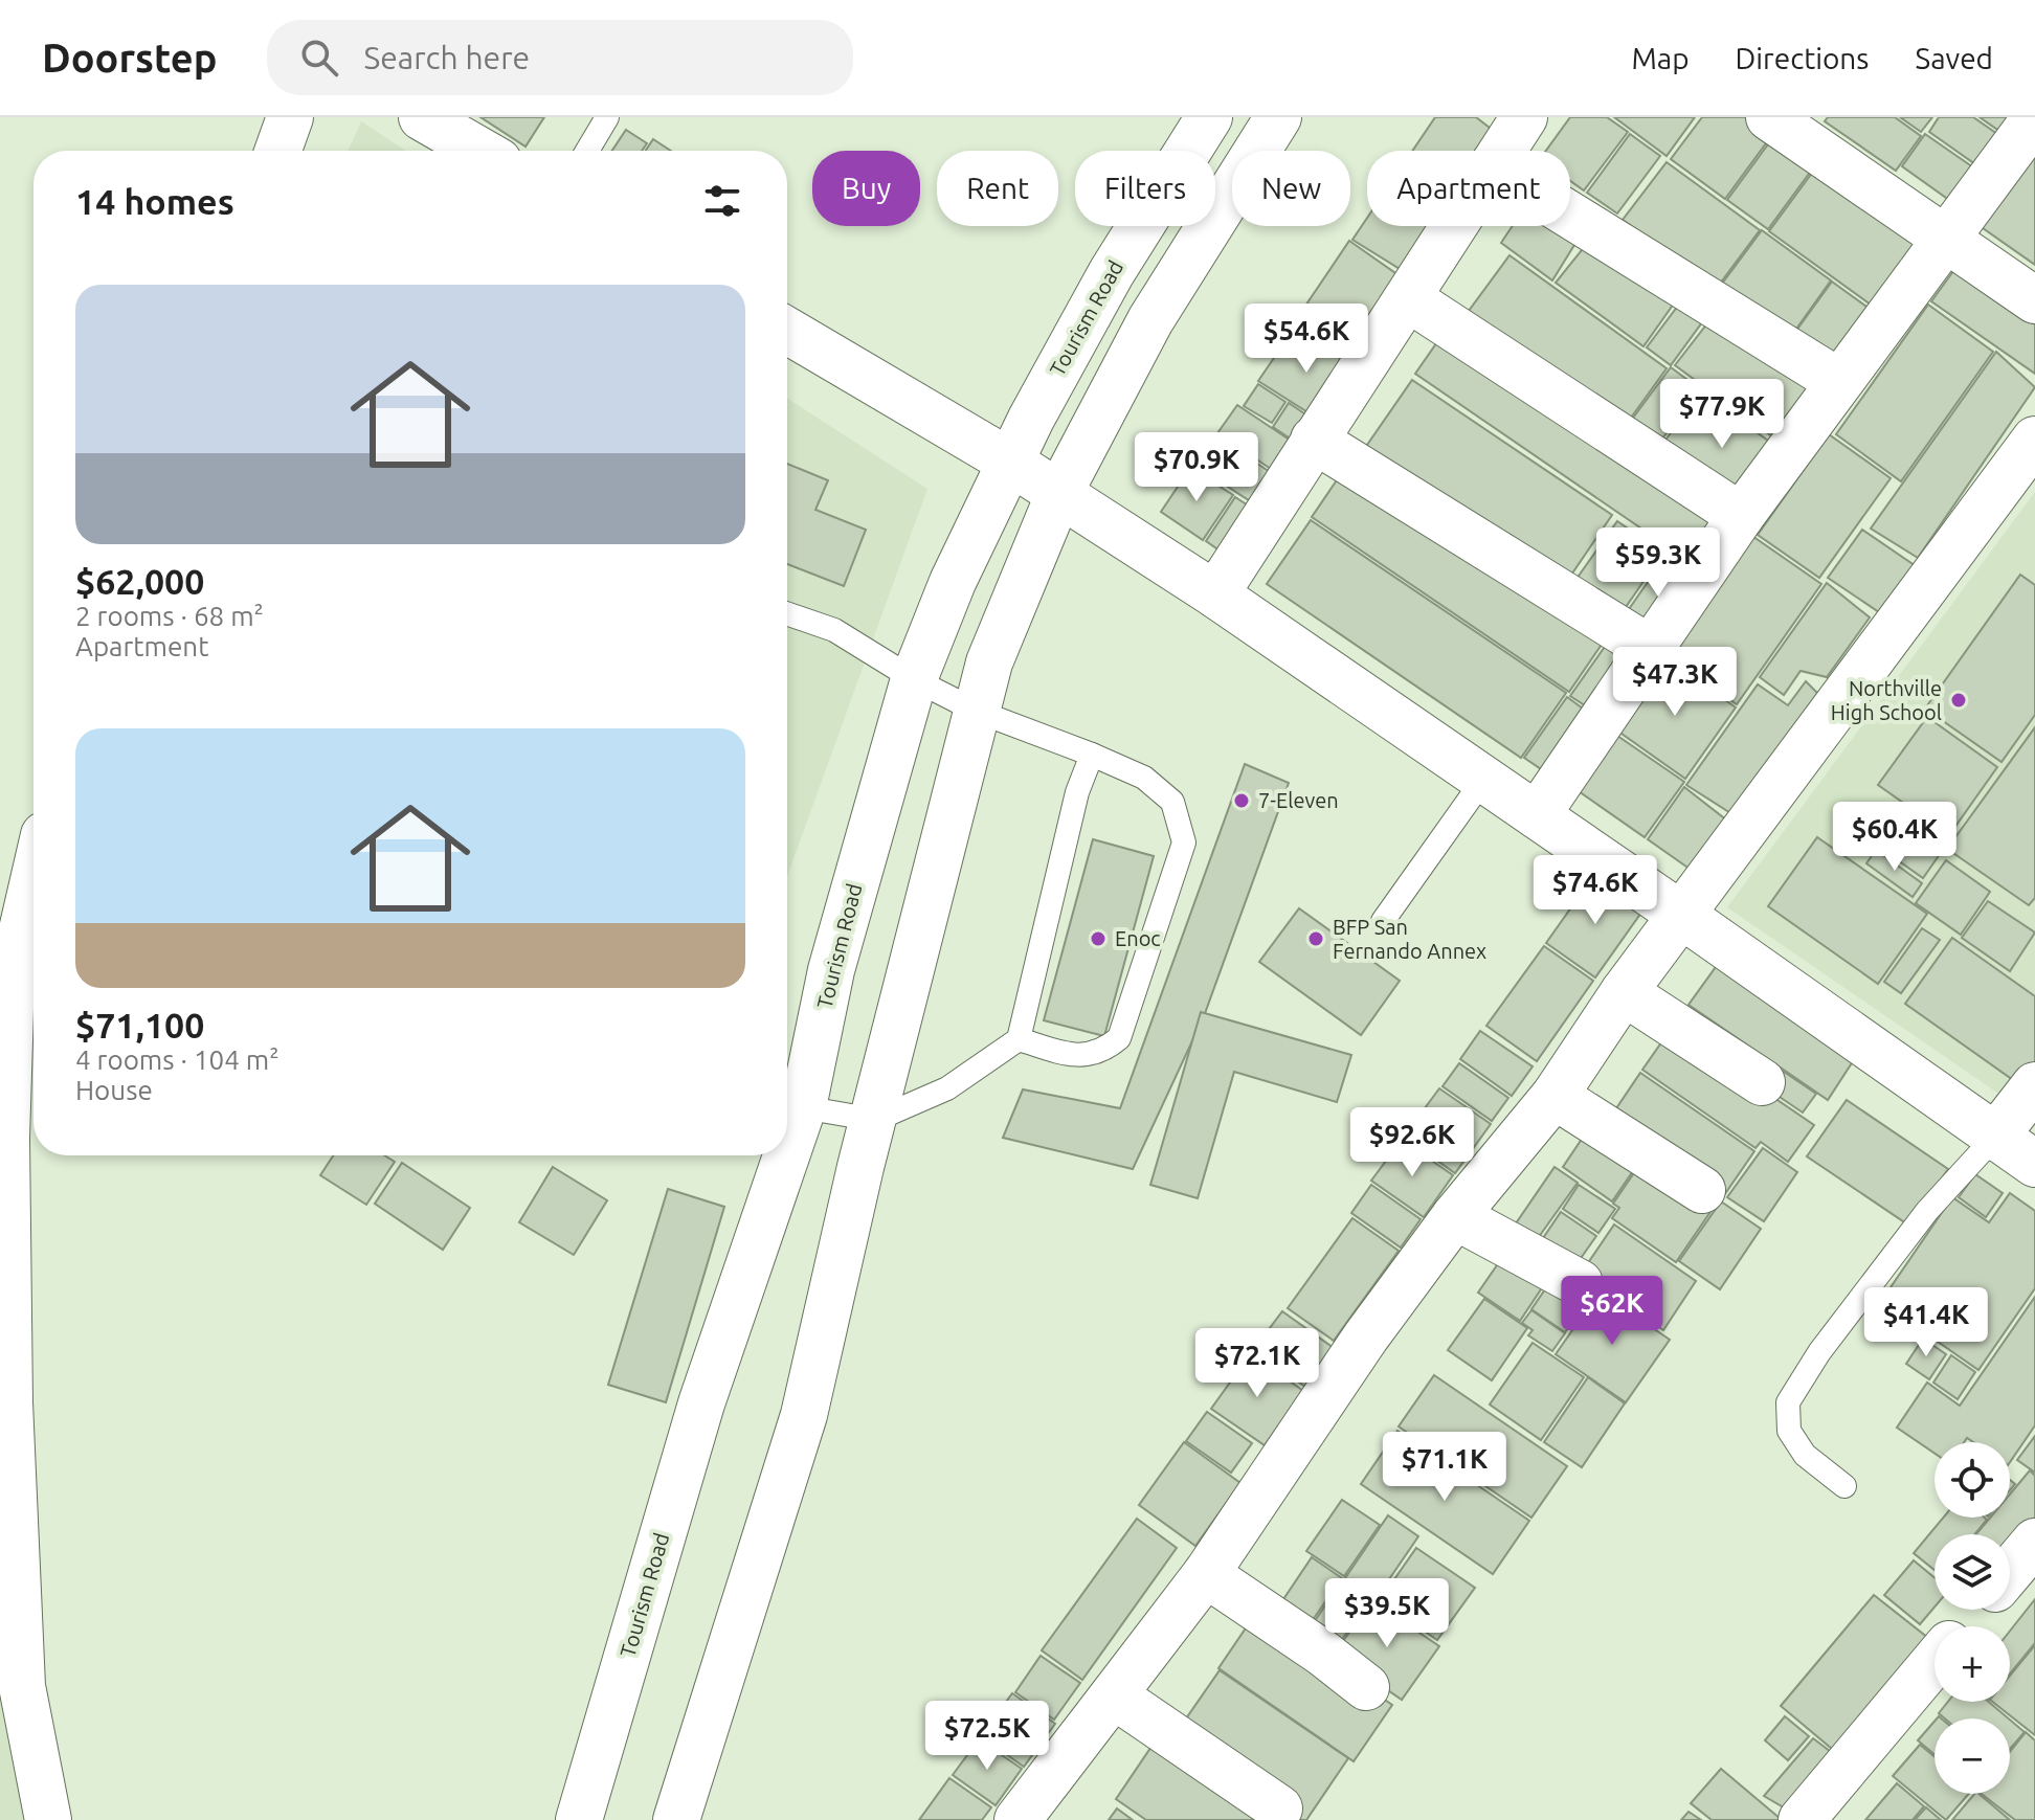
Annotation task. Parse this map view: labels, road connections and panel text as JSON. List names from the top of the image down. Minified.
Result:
{"streets":{"street":["Tourism Road"]},"places":["Northville High School","7-Eleven","Enoc","BFP San Fernando Annex"],"page":{"header":"Doorstep","search":"Search here","nav":["Map","Directions","Saved"],"chip":["Buy","Rent","Filters","New","Apartment"],"heading":"14 homes","list":[{"name":"$62,000","note":"2 rooms · 68 m² · Apartment"},{"name":"$71,100","note":"4 rooms · 104 m² · House"}],"price":["$54.6K","$77.9K","$70.9K","$59.3K","$47.3K","$60.4K","$74.6K","$92.6K","$62K","$41.4K","$72.1K","$71.1K","$39.5K","$72.5K"],"map_buttons":["+","−"]}}
